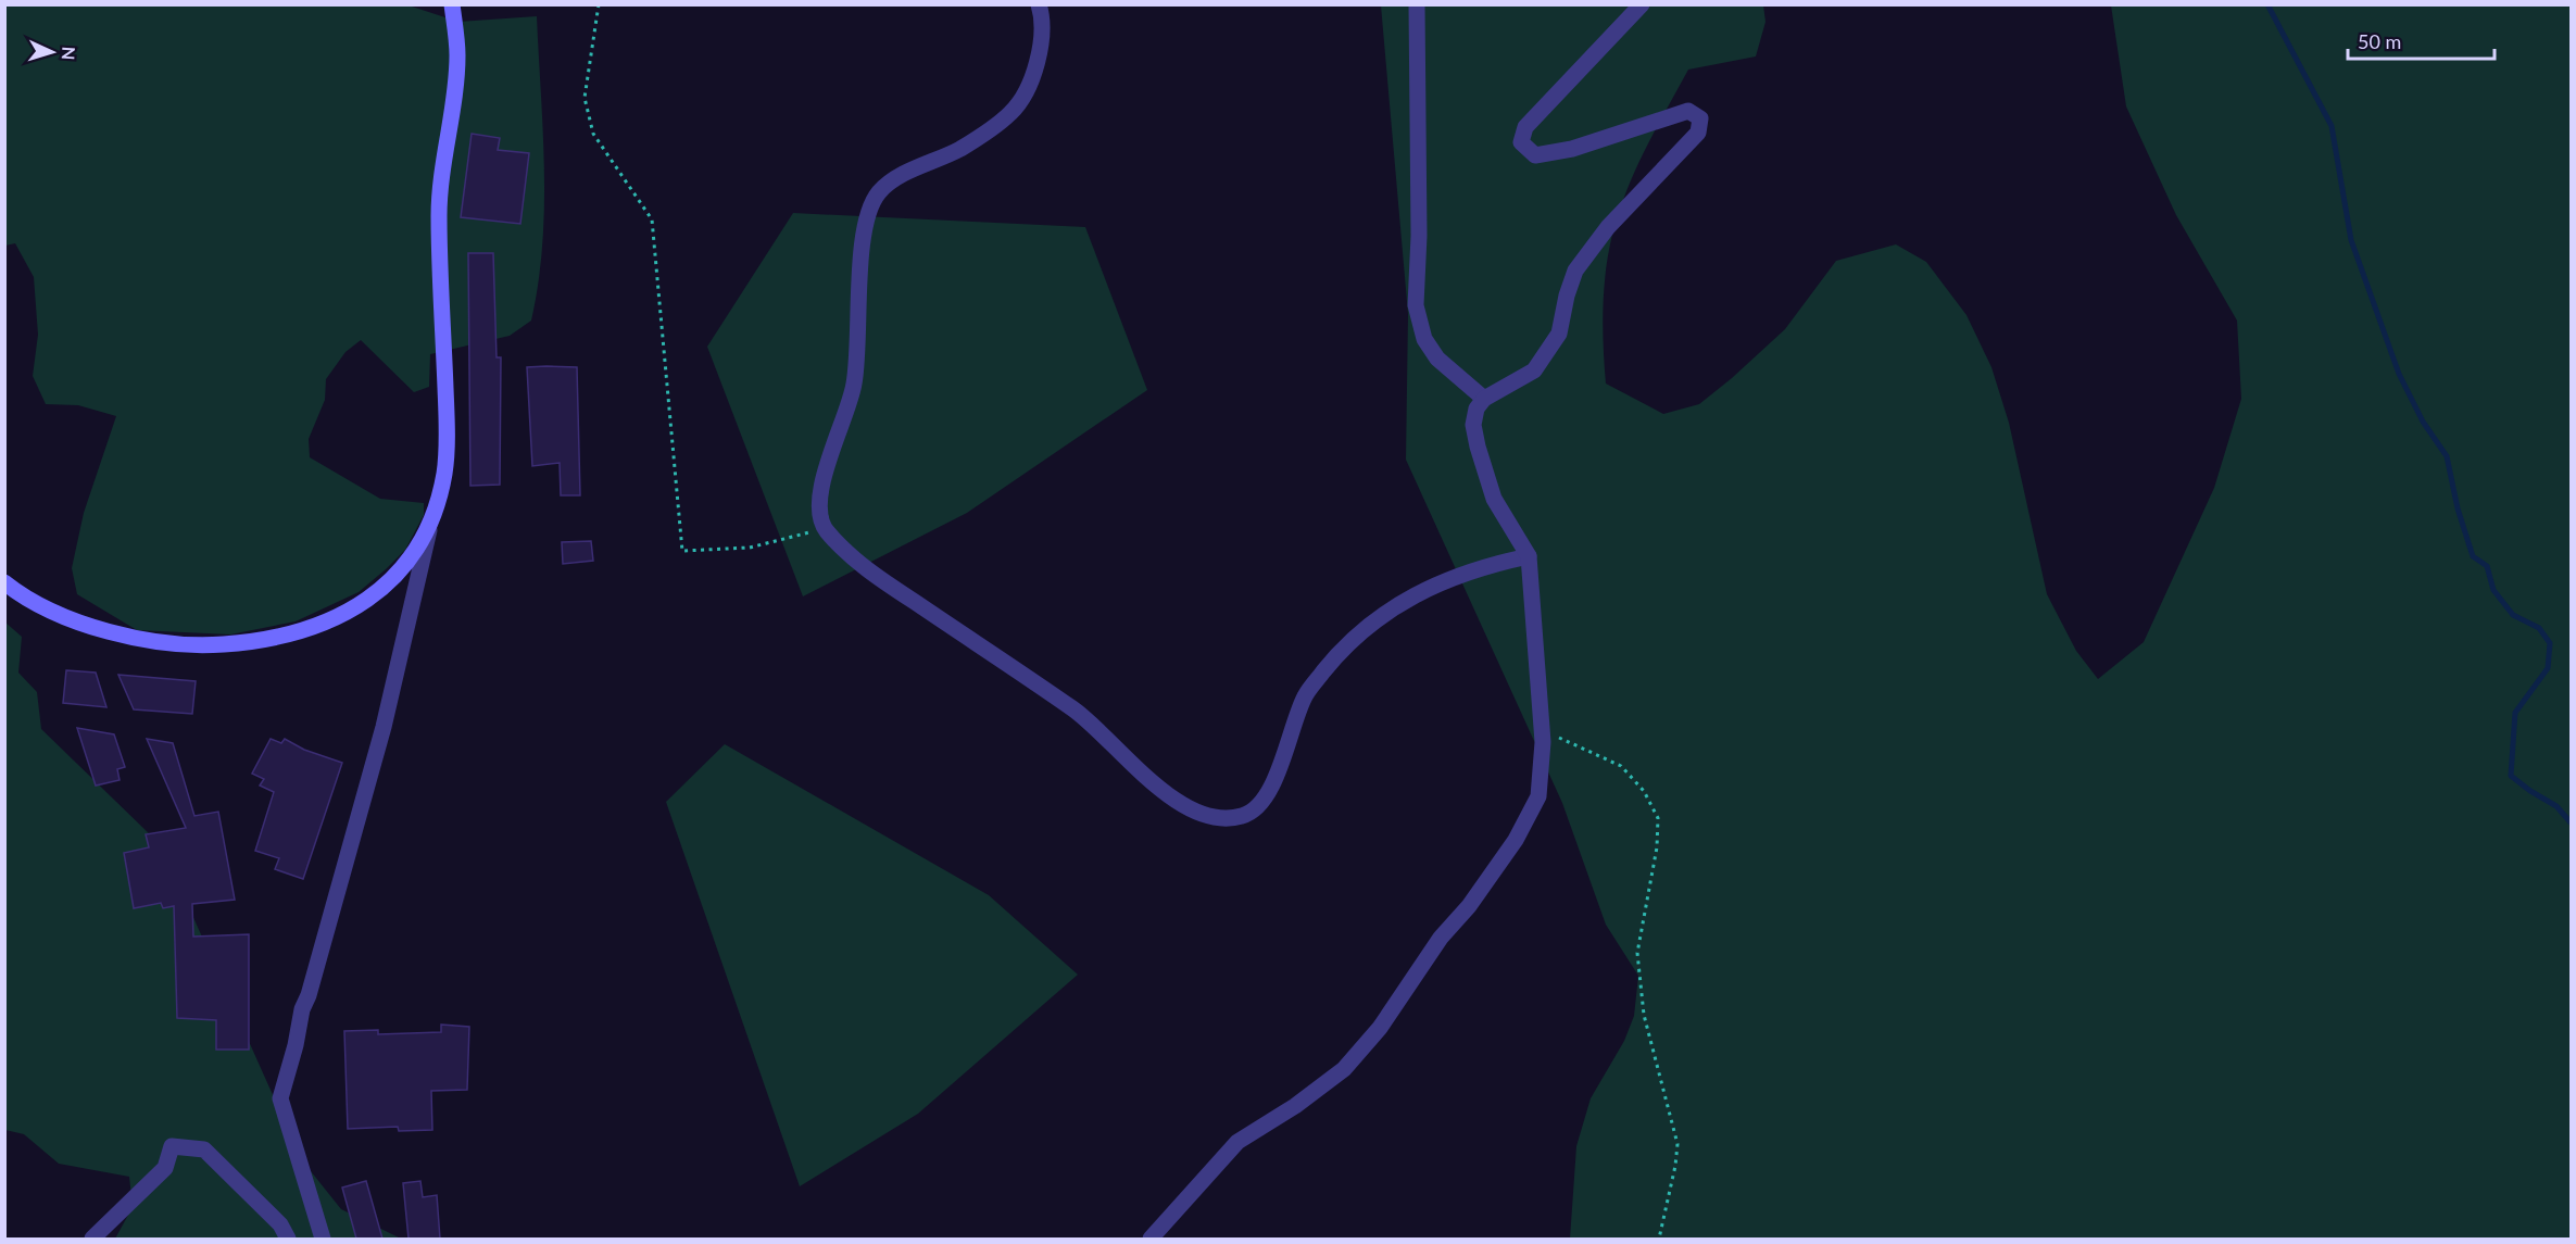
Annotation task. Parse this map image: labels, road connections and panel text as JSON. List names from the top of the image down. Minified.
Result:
{"scale_bar":"50 m","north":"right"}
